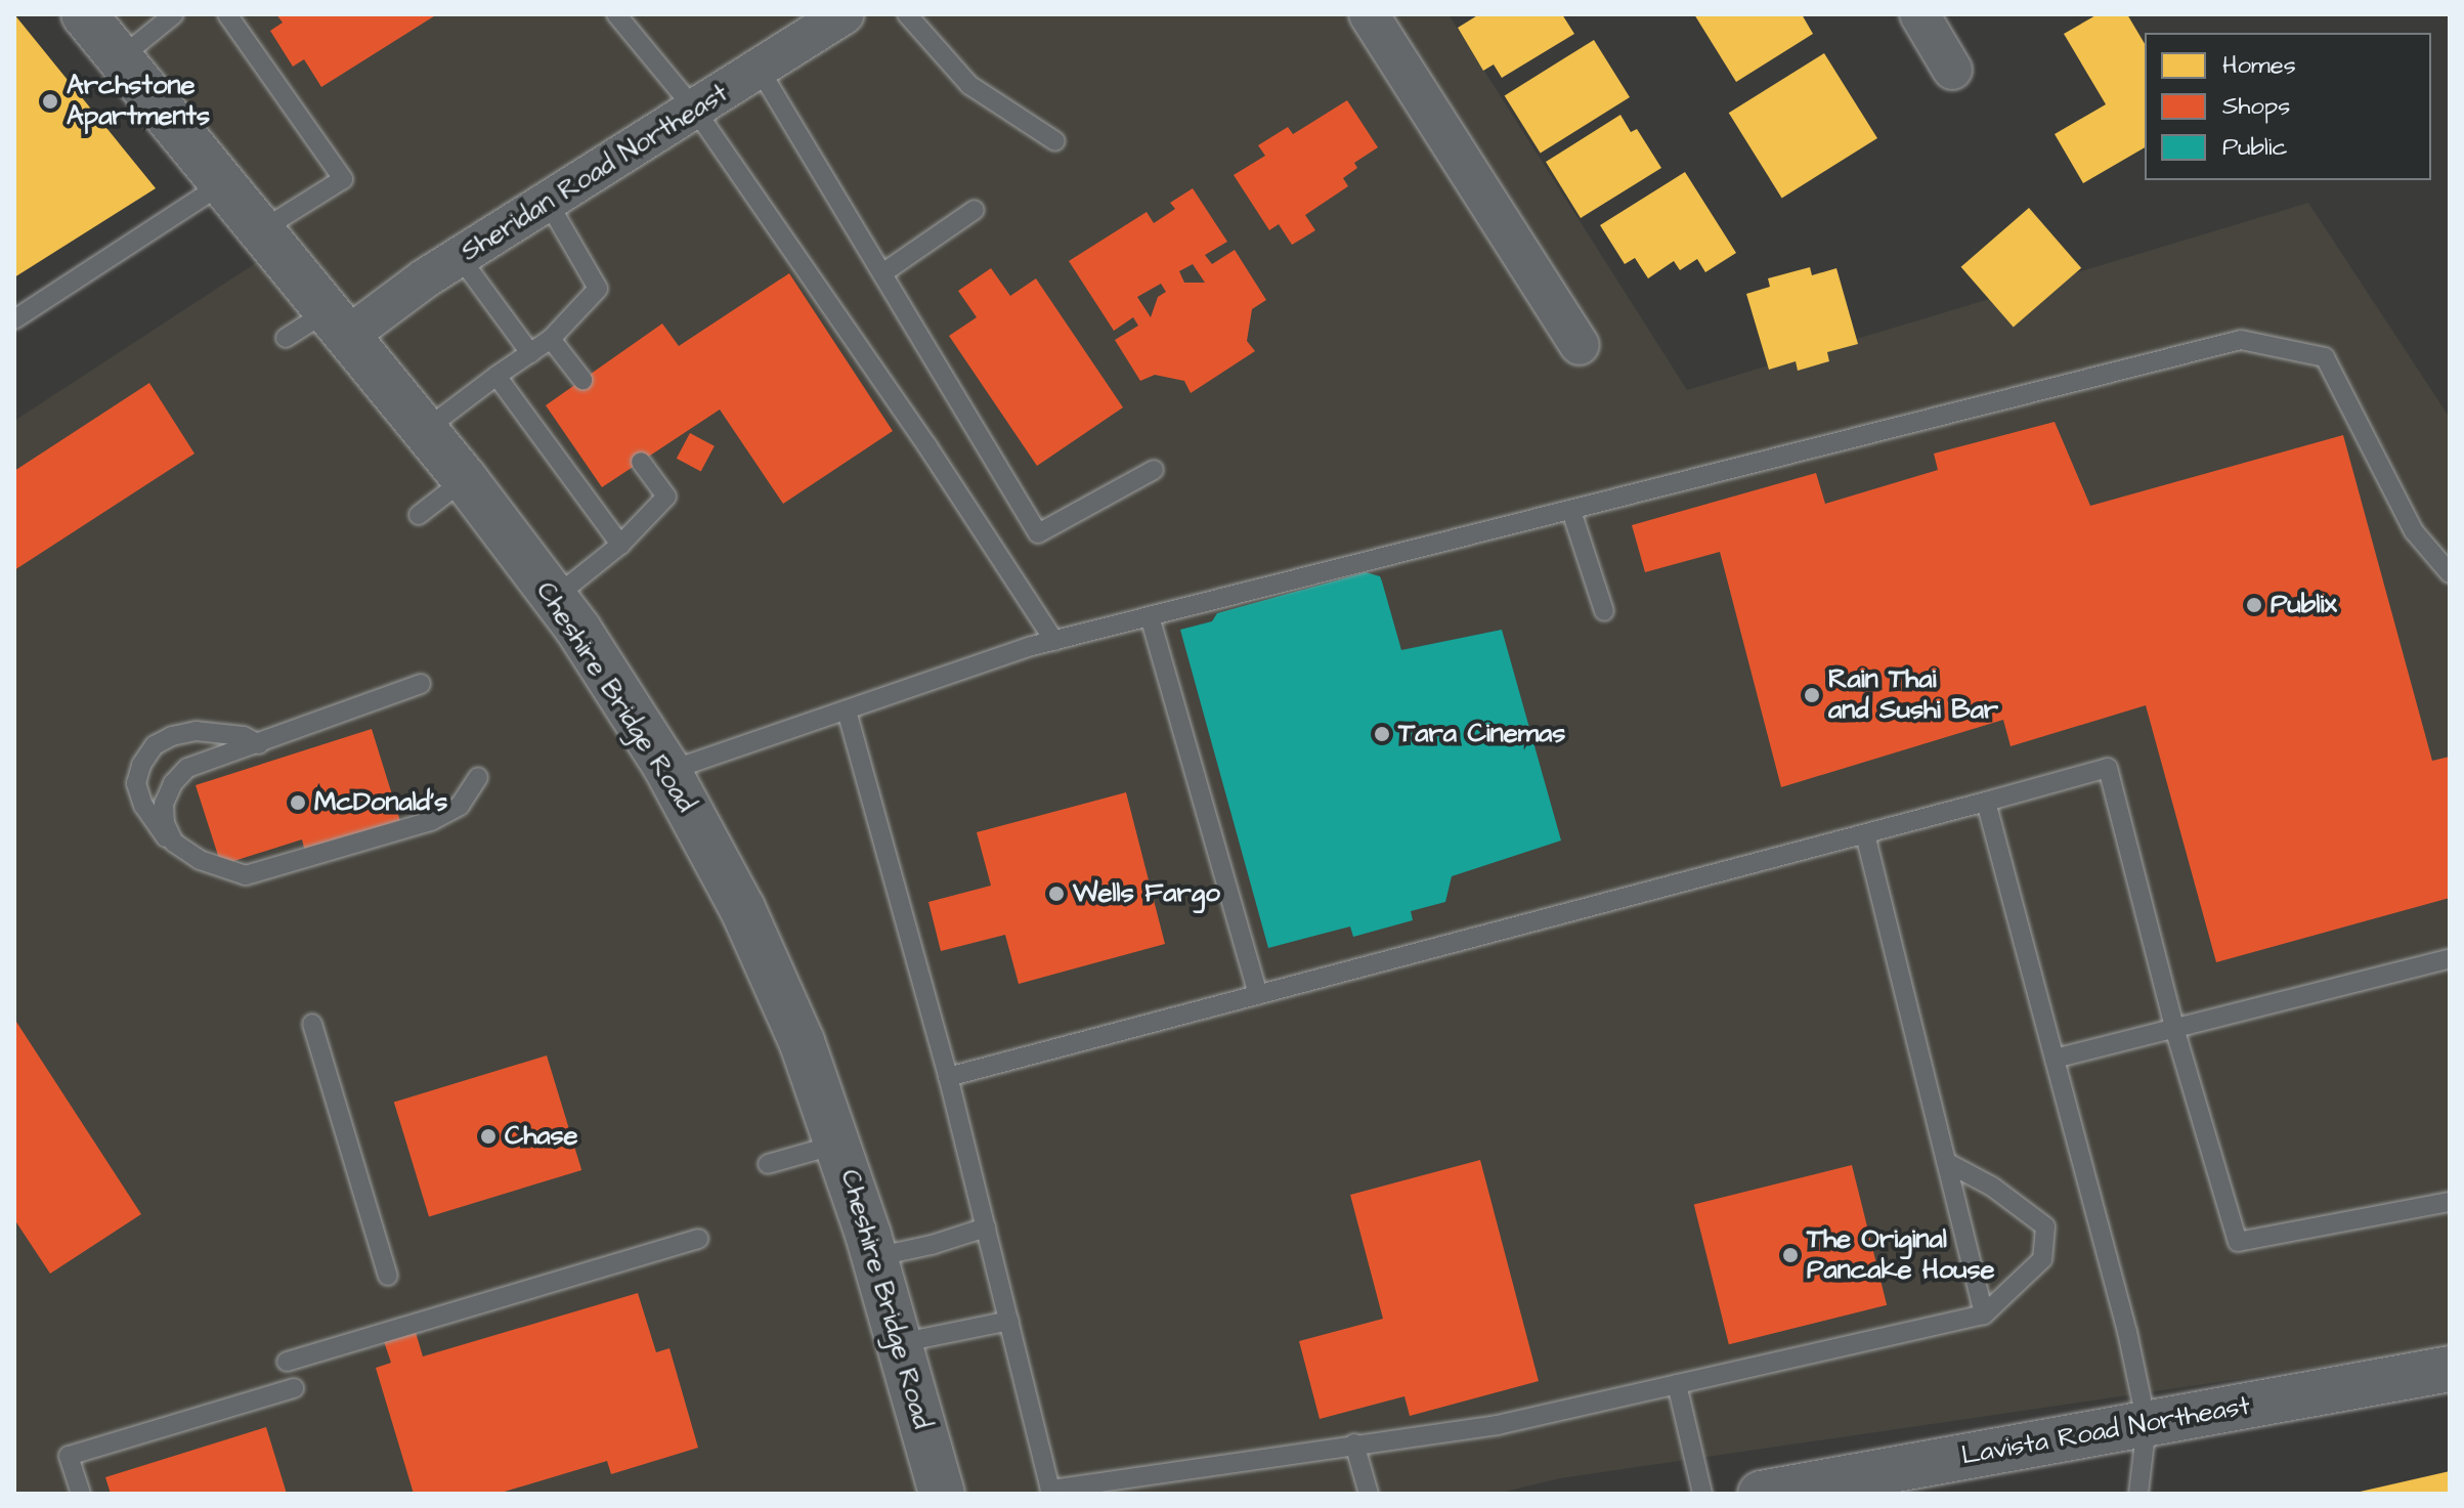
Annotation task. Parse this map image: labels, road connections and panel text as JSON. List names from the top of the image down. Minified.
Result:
{"streets":{"main road":["Cheshire Bridge Road","Lavista Road Northeast"],"street":["Sheridan Road Northeast"]},"crossings":[["Sheridan Road Northeast","Cheshire Bridge Road"]],"places":["Archstone Apartments","Publix","Rain Thai and Sushi Bar","Tara Cinemas","McDonald's","Wells Fargo","Chase","The Original Pancake House"],"legend":["Homes","Shops","Public"]}
